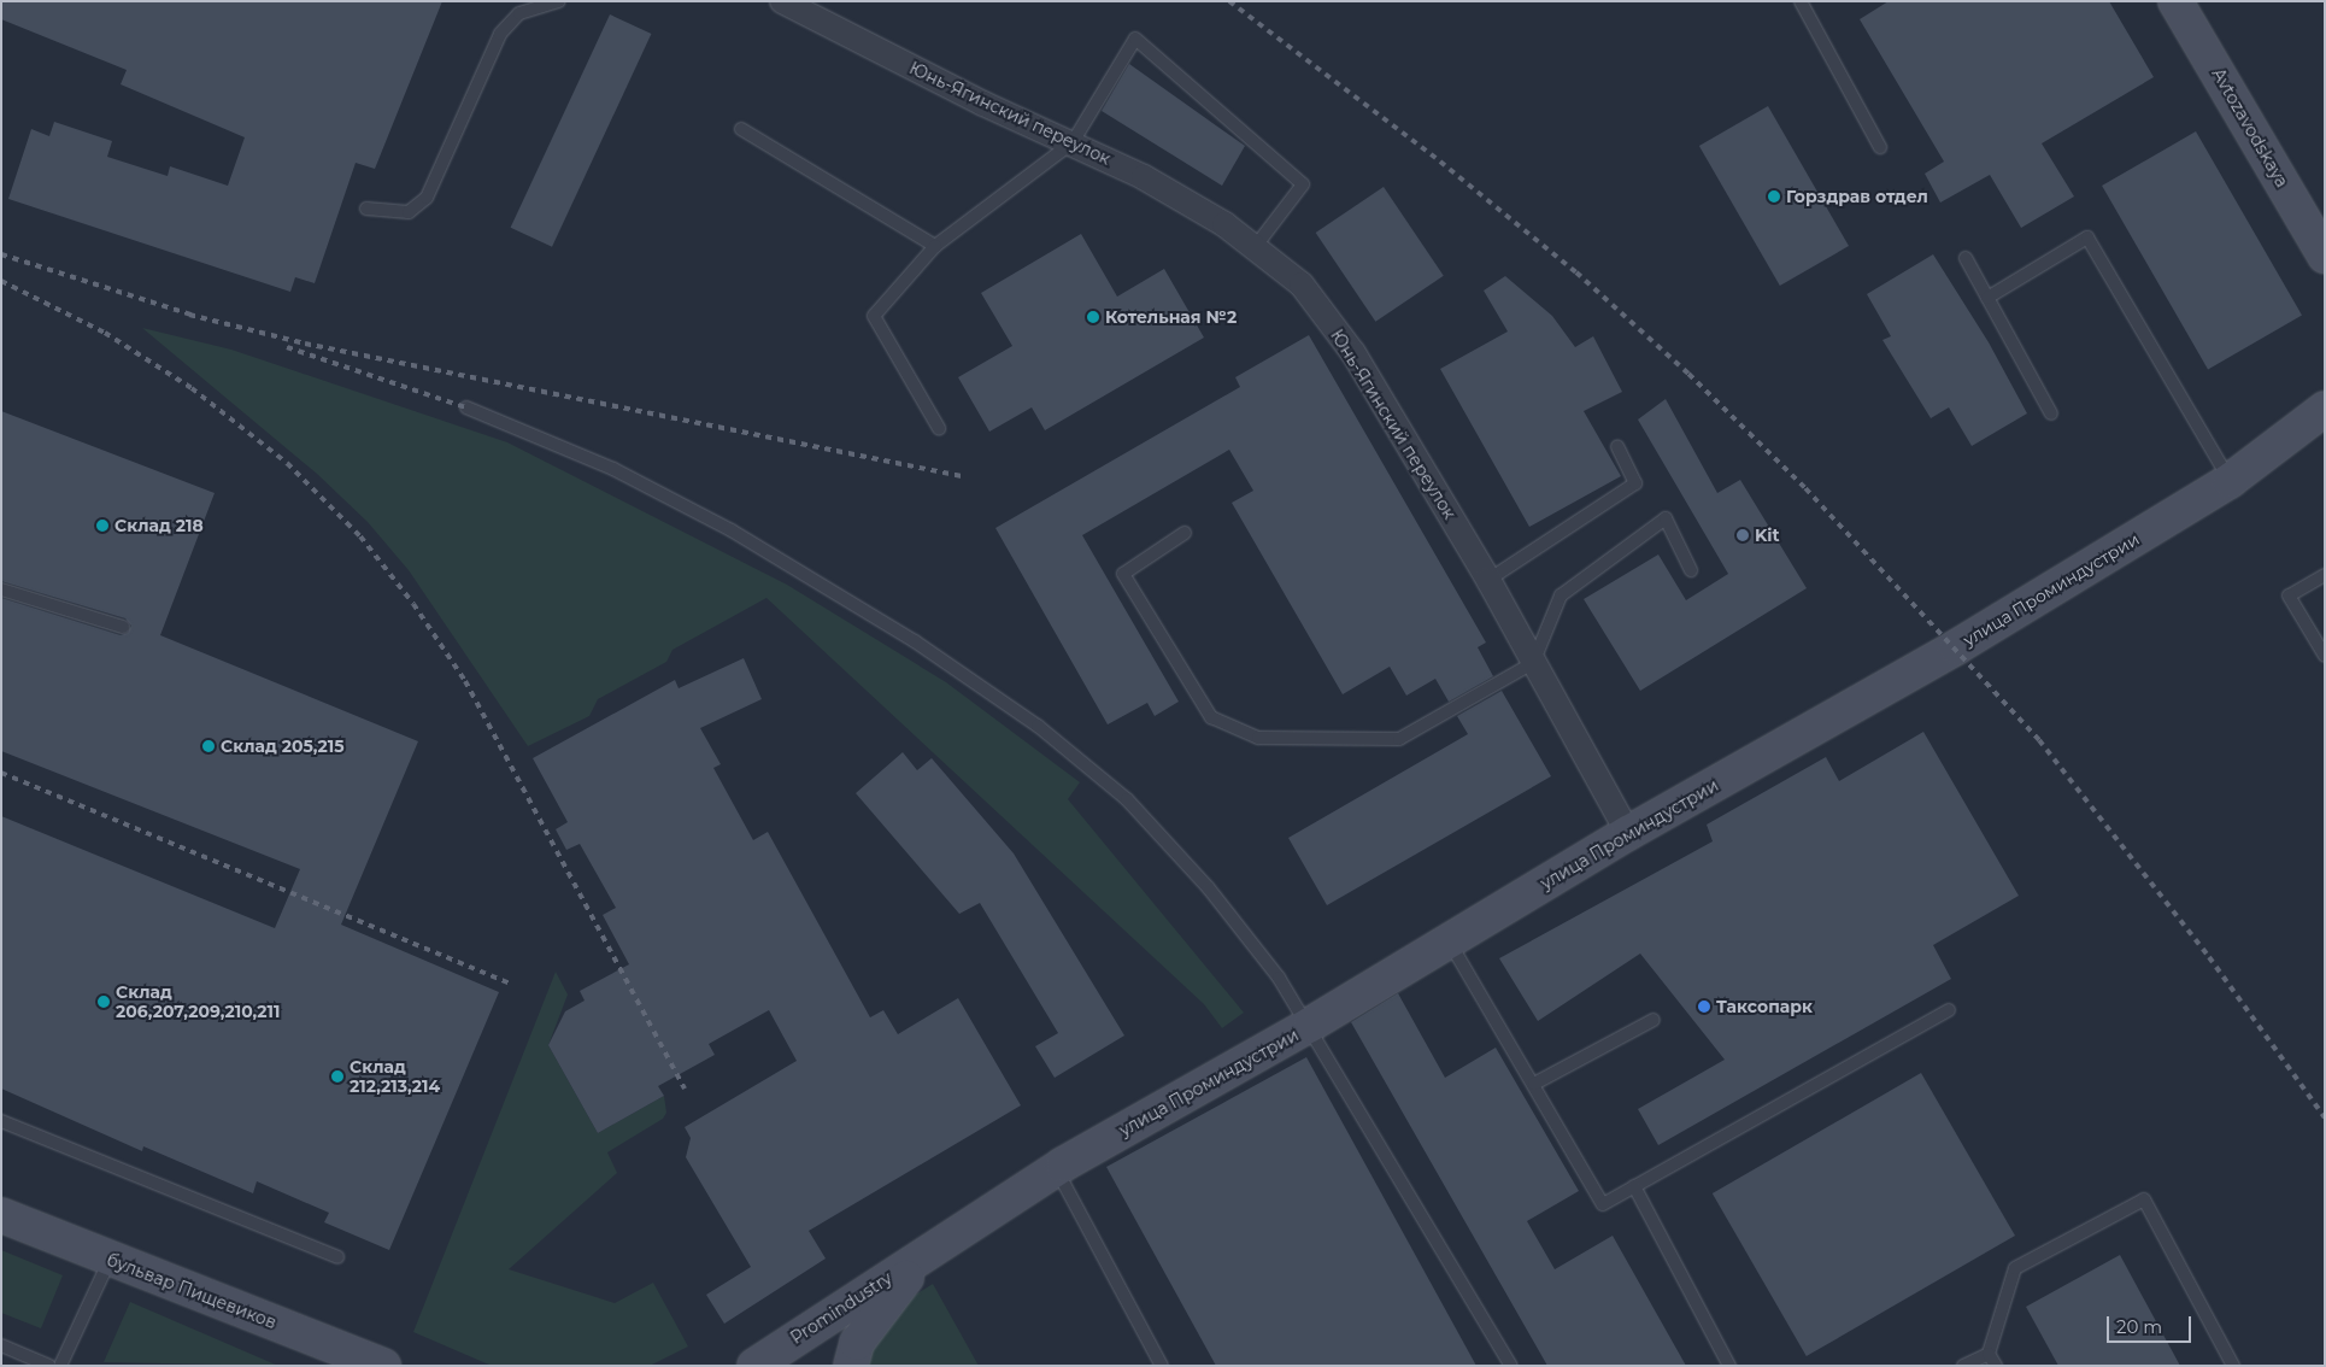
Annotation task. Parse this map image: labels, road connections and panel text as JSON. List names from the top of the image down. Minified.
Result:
{"streets":{"main road":["Avtozavodskaya","улица Проминдустрии","бульвар Пищевиков","Promindustry"],"street":["Юнь-Ягинский переулок"]},"crossings":[["Юнь-Ягинский переулок","улица Проминдустрии"],["улица Проминдустрии","Promindustry"]],"places":["Горздрав отдел","Котельная №2","Склад 218","Kit","Склад 205,215","Склад 206,207,209,210,211","Таксопарк","Склад 212,213,214"],"scale_bar":"20 m"}
